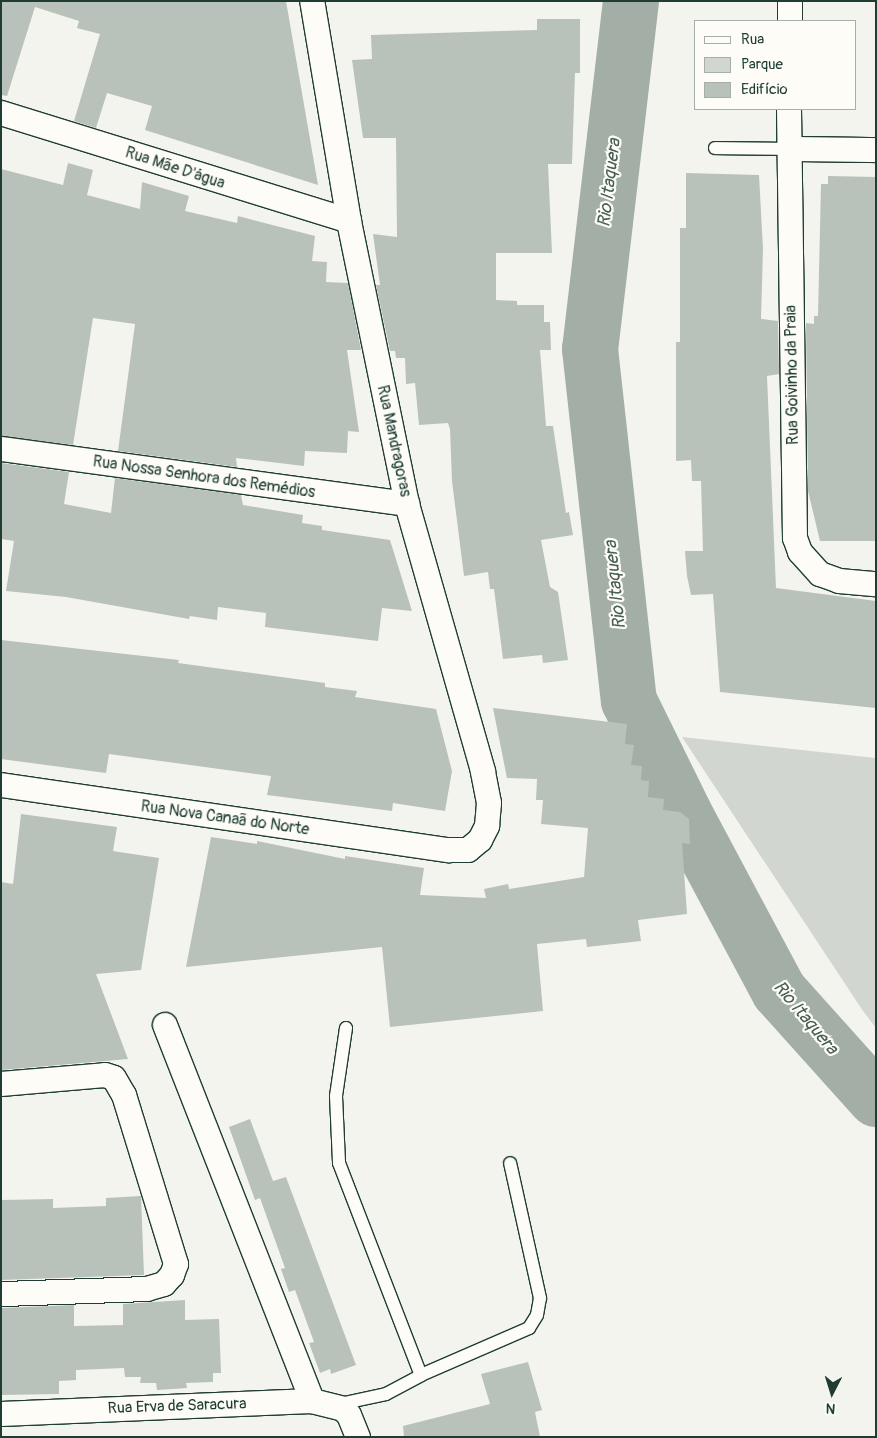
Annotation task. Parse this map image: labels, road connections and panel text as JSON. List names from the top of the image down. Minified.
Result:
{"streets":{"street":["Rua Mãe D'água","Rua Goivinho da Praia","Rua Mandragoras","Rua Nossa Senhora dos Remédios","Rua Nova Canaã do Norte","Rua Erva de Saracura"]},"crossings":[["Rua Mãe D'água","Rua Mandragoras"],["Rua Mandragoras","Rua Nossa Senhora dos Remédios"],["Rua Mandragoras","Rua Nova Canaã do Norte"]],"water":["Rio Itaquera"],"legend":["Rua","Parque","Edifício"],"north":"bottom"}
